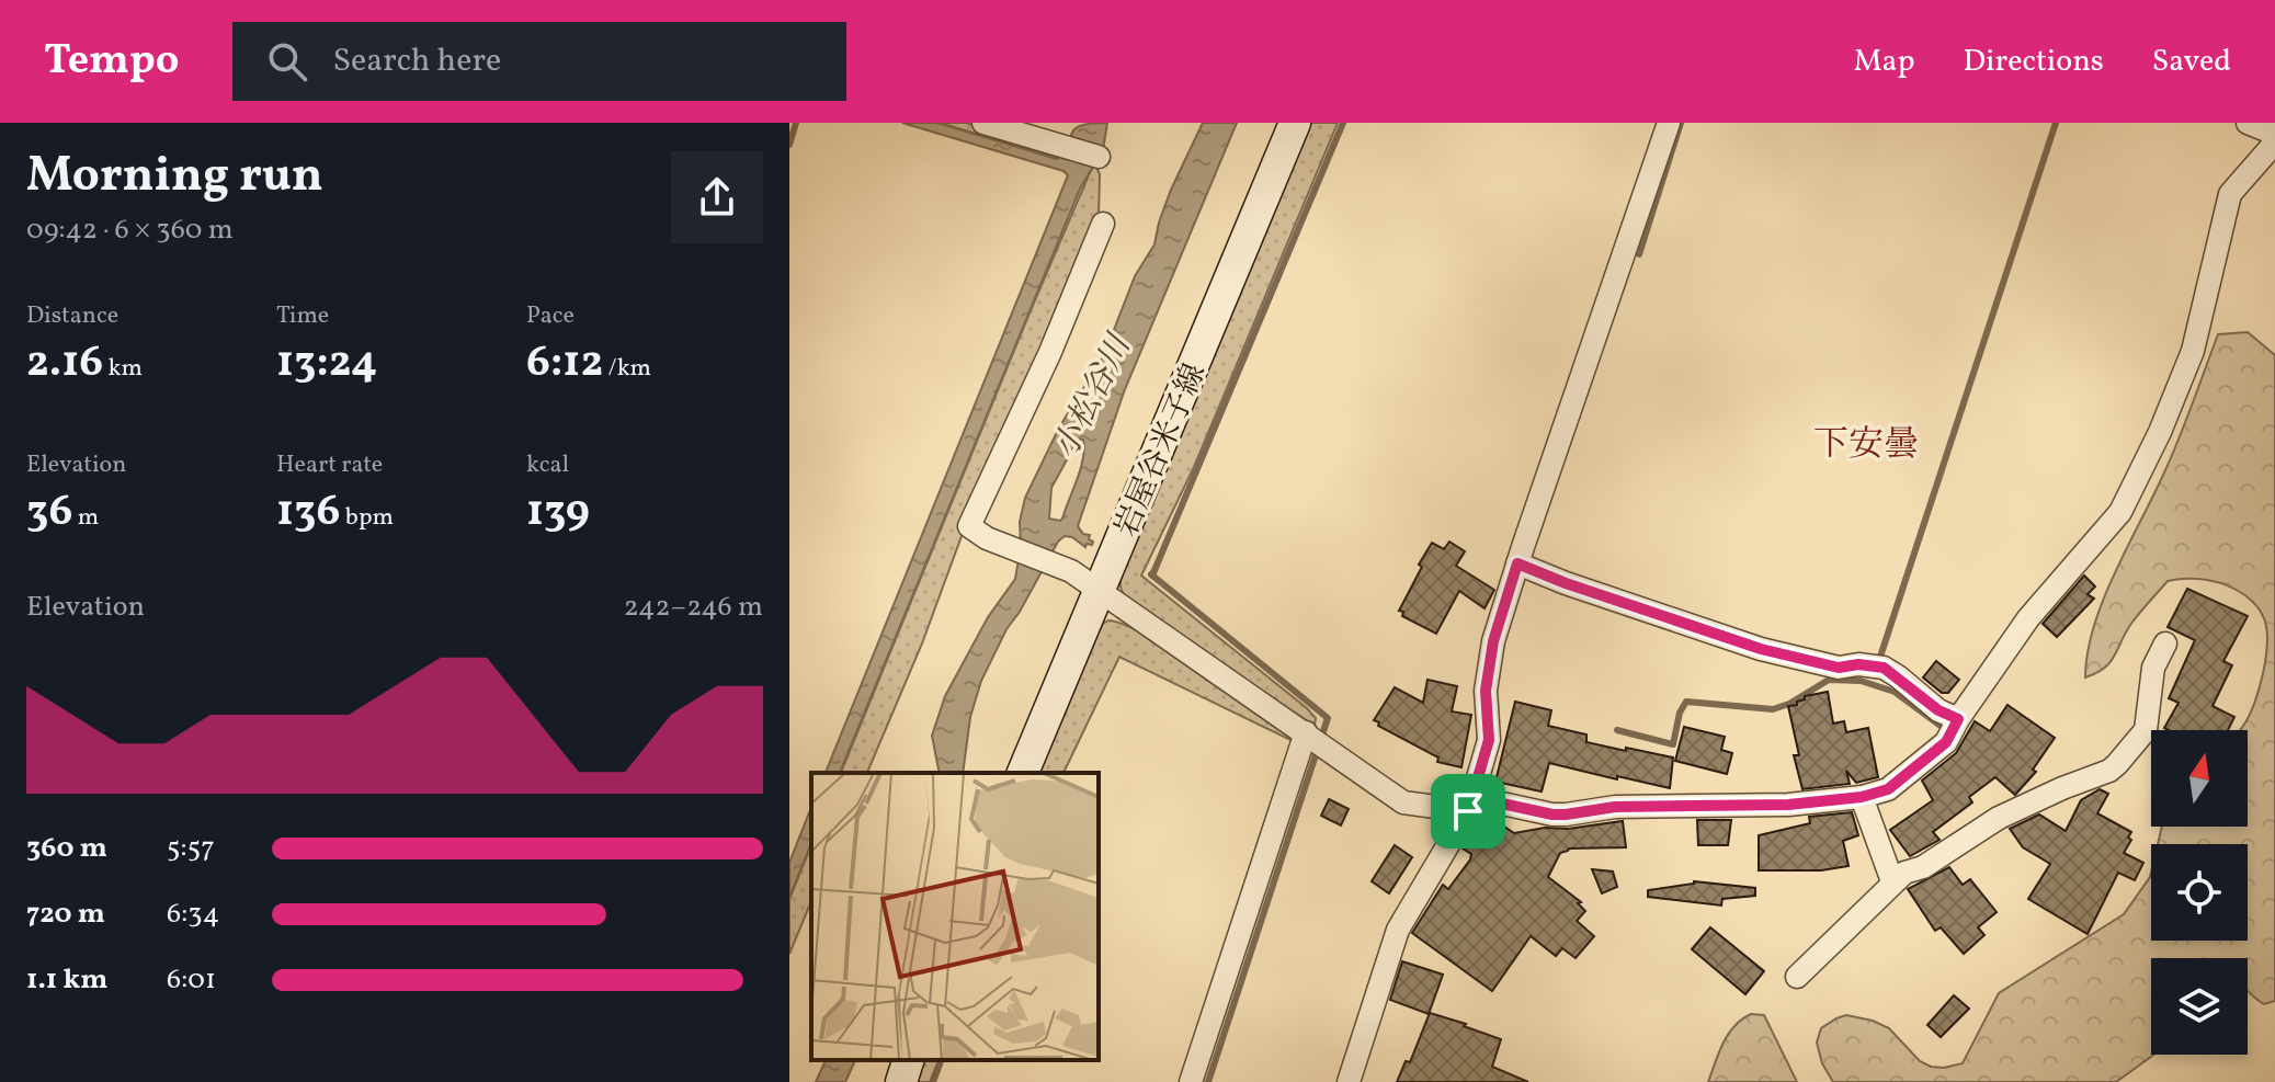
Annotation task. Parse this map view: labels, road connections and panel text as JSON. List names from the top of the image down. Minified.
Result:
{"streets":{"main road":["岩屋谷米子線"]},"districts":["下安曇"],"water":["小松谷川"],"north":"top","page":{"header":"Tempo","search":"Search here","nav":["Map","Directions","Saved"],"heading":["Morning run","09:42 · 6 × 360 m"],"stats":[["Distance","2.16 km"],["Time","13:24"],["Pace","6:12 /km"],["Elevation","36 m"],["Heart rate","136 bpm"],["kcal","139"]],"chart":["Elevation","242–246 m"],"list":[{"name":"360 m","note":"5:57"},{"name":"720 m","note":"6:34"},{"name":"1.1 km","note":"6:01"}]}}
